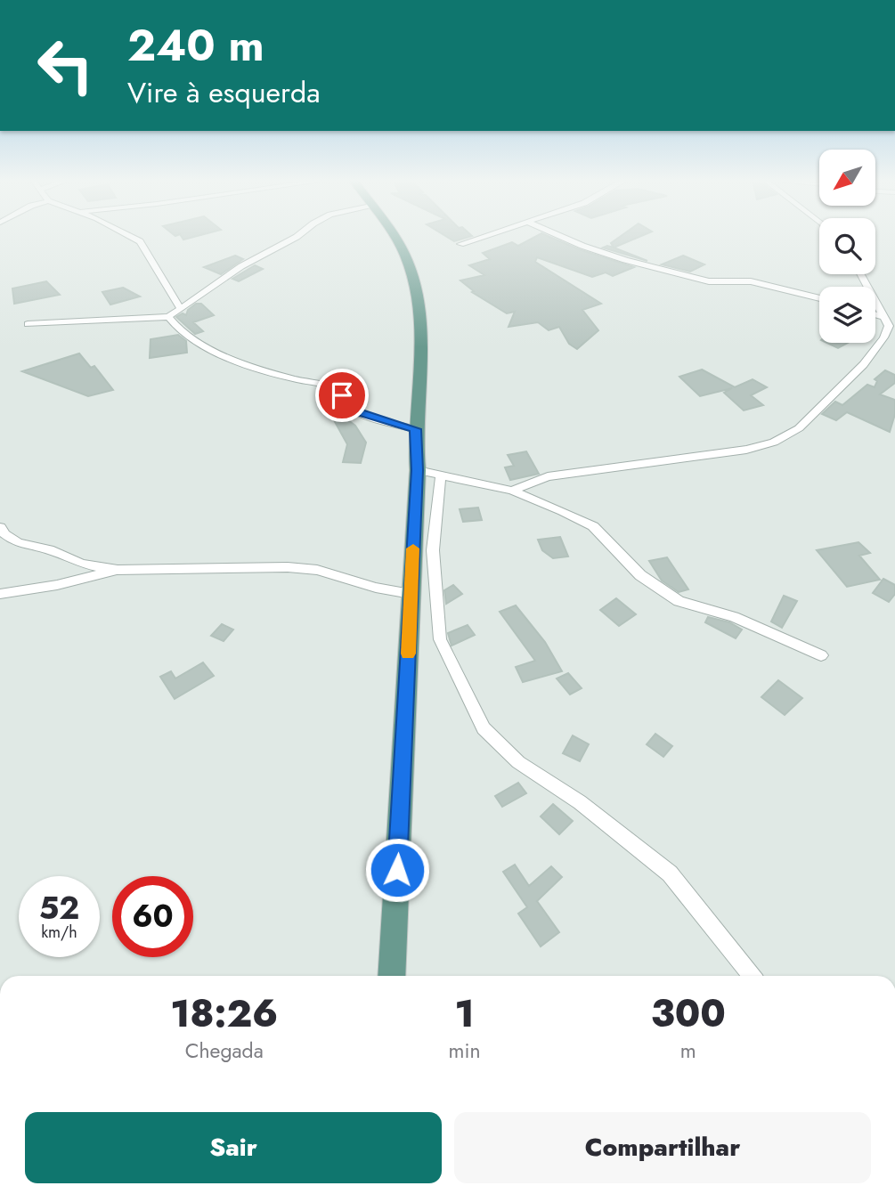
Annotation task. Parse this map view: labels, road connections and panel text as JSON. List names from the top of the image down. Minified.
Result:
{"north":"bottom left","page":{"turn":["240 m","Vire à esquerda"],"speed":"52 km/h","limit":"60","eta":["18:26","Chegada","1","min","300","m"],"buttons":["Sair","Compartilhar"]}}
